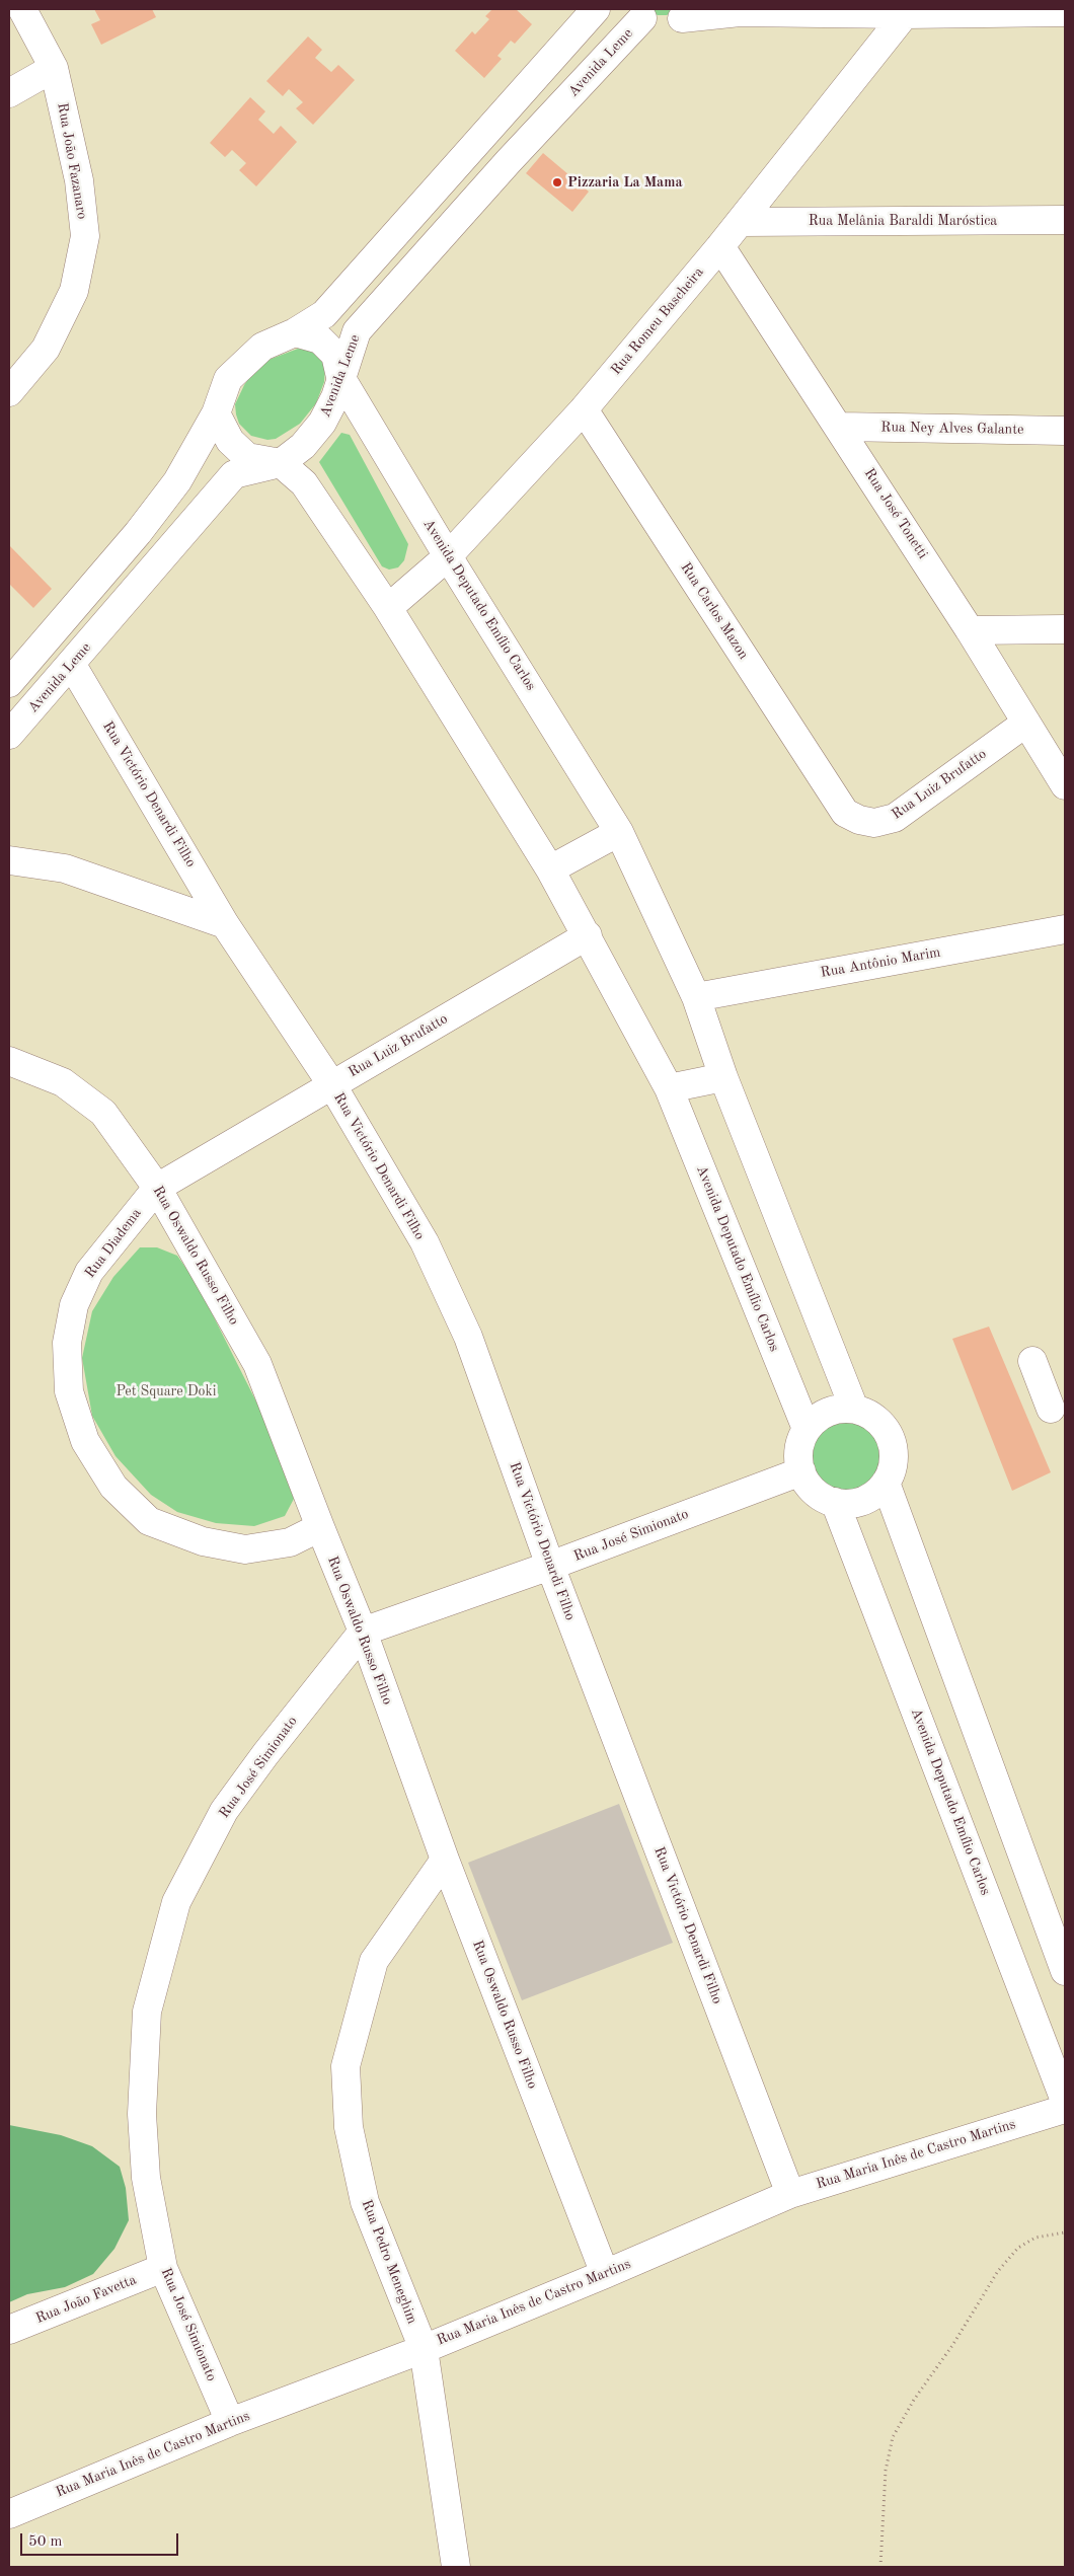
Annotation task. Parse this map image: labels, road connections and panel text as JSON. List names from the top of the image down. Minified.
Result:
{"streets":{"street":["Avenida Leme","Rua João Fazanaro","Rua Melânia Baraldi Maróstica","Rua Romeu Bascheira","Rua Ney Alves Galante","Rua José Tonetti","Avenida Deputado Emílio Carlos","Rua Carlos Mazon","Rua Luiz Brufatto","Rua Victório Denardi Filho","Rua Antônio Marim","Rua Diadema","Rua Oswaldo Russo Filho","Rua José Simionato","Rua Maria Inês de Castro Martins","Rua Pedro Meneghim","Rua João Favetta"]},"crossings":[["Avenida Leme","Avenida Deputado Emílio Carlos"],["Avenida Leme","Rua Victório Denardi Filho"],["Rua Melânia Baraldi Maróstica","Rua Romeu Bascheira"],["Rua Romeu Bascheira","Rua José Tonetti"],["Rua Romeu Bascheira","Avenida Deputado Emílio Carlos"],["Rua Romeu Bascheira","Rua Carlos Mazon"],["Rua Ney Alves Galante","Rua José Tonetti"],["Rua José Tonetti","Rua Luiz Brufatto"],["Avenida Deputado Emílio Carlos","Rua Luiz Brufatto"],["Avenida Deputado Emílio Carlos","Rua Antônio Marim"],["Avenida Deputado Emílio Carlos","Rua José Simionato"],["Rua Carlos Mazon","Rua Luiz Brufatto"],["Rua Luiz Brufatto","Rua Victório Denardi Filho"],["Rua Luiz Brufatto","Rua Diadema"],["Rua Luiz Brufatto","Rua Oswaldo Russo Filho"],["Rua Victório Denardi Filho","Rua José Simionato"],["Rua Victório Denardi Filho","Rua Maria Inês de Castro Martins"],["Rua Diadema","Rua Oswaldo Russo Filho"],["Rua Oswaldo Russo Filho","Rua José Simionato"],["Rua Oswaldo Russo Filho","Rua Maria Inês de Castro Martins"],["Rua Oswaldo Russo Filho","Rua Pedro Meneghim"],["Rua José Simionato","Rua Maria Inês de Castro Martins"],["Rua José Simionato","Rua João Favetta"],["Rua Maria Inês de Castro Martins","Rua Pedro Meneghim"]],"parks":["Pet Square Doki"],"places":["Pizzaria La Mama"],"scale_bar":"50 m"}
